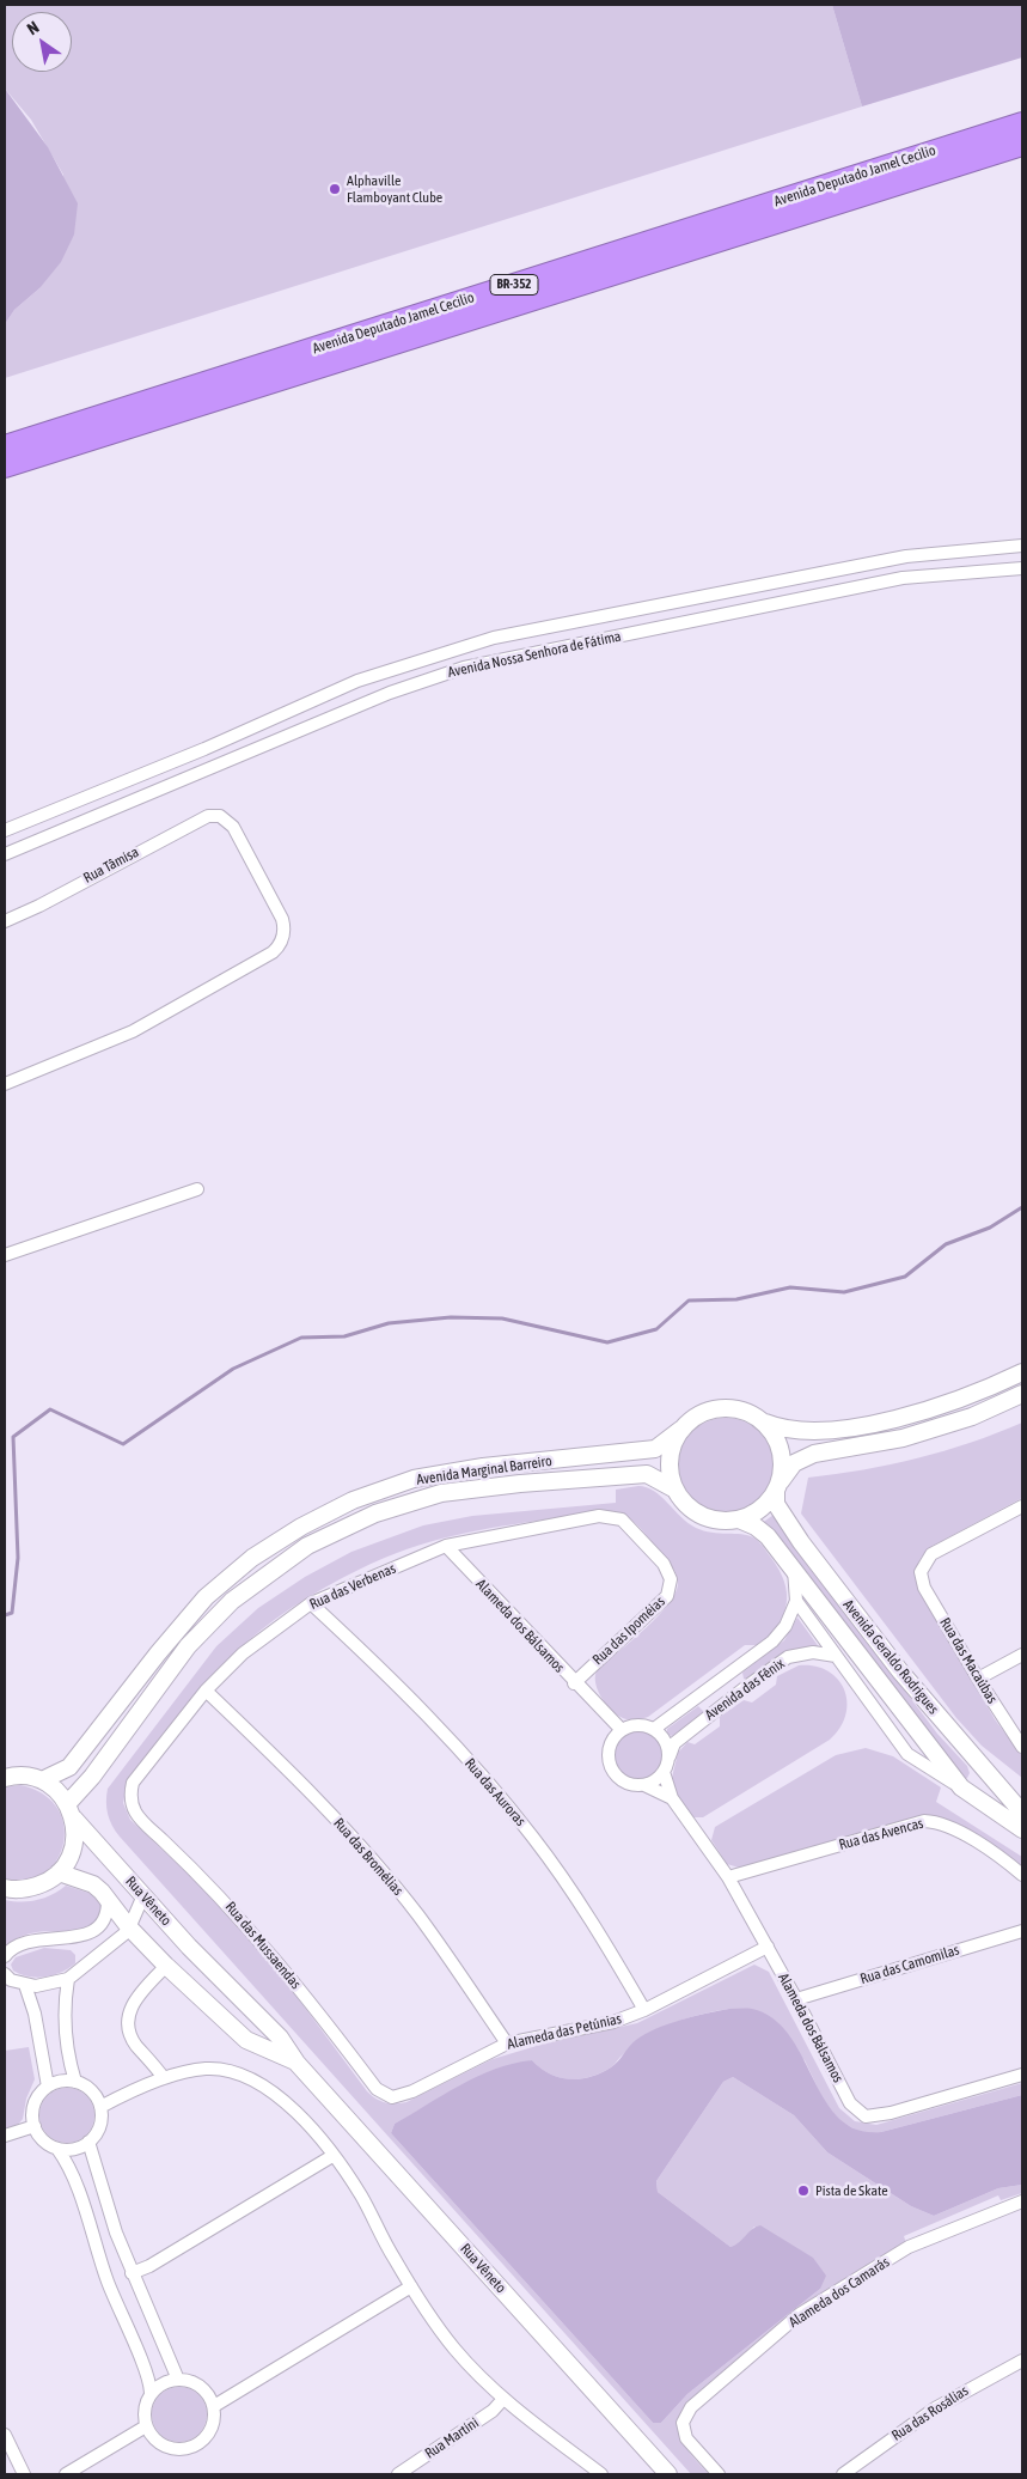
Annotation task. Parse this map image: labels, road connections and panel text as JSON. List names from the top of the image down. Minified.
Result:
{"streets":{"highway":["Avenida Deputado Jamel Cecilio","BR-352"],"street":["Avenida Nossa Senhora de Fátima","Rua Tâmisa","Avenida Marginal Barreiro","Rua das Verbenas","Alameda dos Bálsamos","Rua das Ipoméias","Avenida Geraldo Rodrigues","Rua das Macaúbas","Avenida das Fênix","Rua das Auroras","Rua das Avencas","Rua das Bromélias","Rua Vêneto","Rua das Mussaendas","Rua das Camomilas","Alameda das Petúnias","Alameda dos Camarás","Rua das Rosálias","Rua Martini"]},"crossings":[["Avenida Marginal Barreiro","Avenida Geraldo Rodrigues"],["Avenida Marginal Barreiro","Rua Vêneto"],["Rua das Verbenas","Alameda dos Bálsamos"],["Rua das Verbenas","Rua das Ipoméias"],["Rua das Verbenas","Rua das Auroras"],["Rua das Verbenas","Rua das Bromélias"],["Rua das Verbenas","Rua das Mussaendas"],["Alameda dos Bálsamos","Rua das Ipoméias"],["Alameda dos Bálsamos","Avenida das Fênix"],["Alameda dos Bálsamos","Rua das Avencas"],["Alameda dos Bálsamos","Rua das Camomilas"],["Alameda dos Bálsamos","Alameda das Petúnias"],["Avenida Geraldo Rodrigues","Avenida das Fênix"],["Rua das Auroras","Alameda das Petúnias"],["Rua das Bromélias","Alameda das Petúnias"],["Rua das Mussaendas","Alameda das Petúnias"]],"places":["Alphaville Flamboyant Clube","Pista de Skate"],"north":"top left"}
